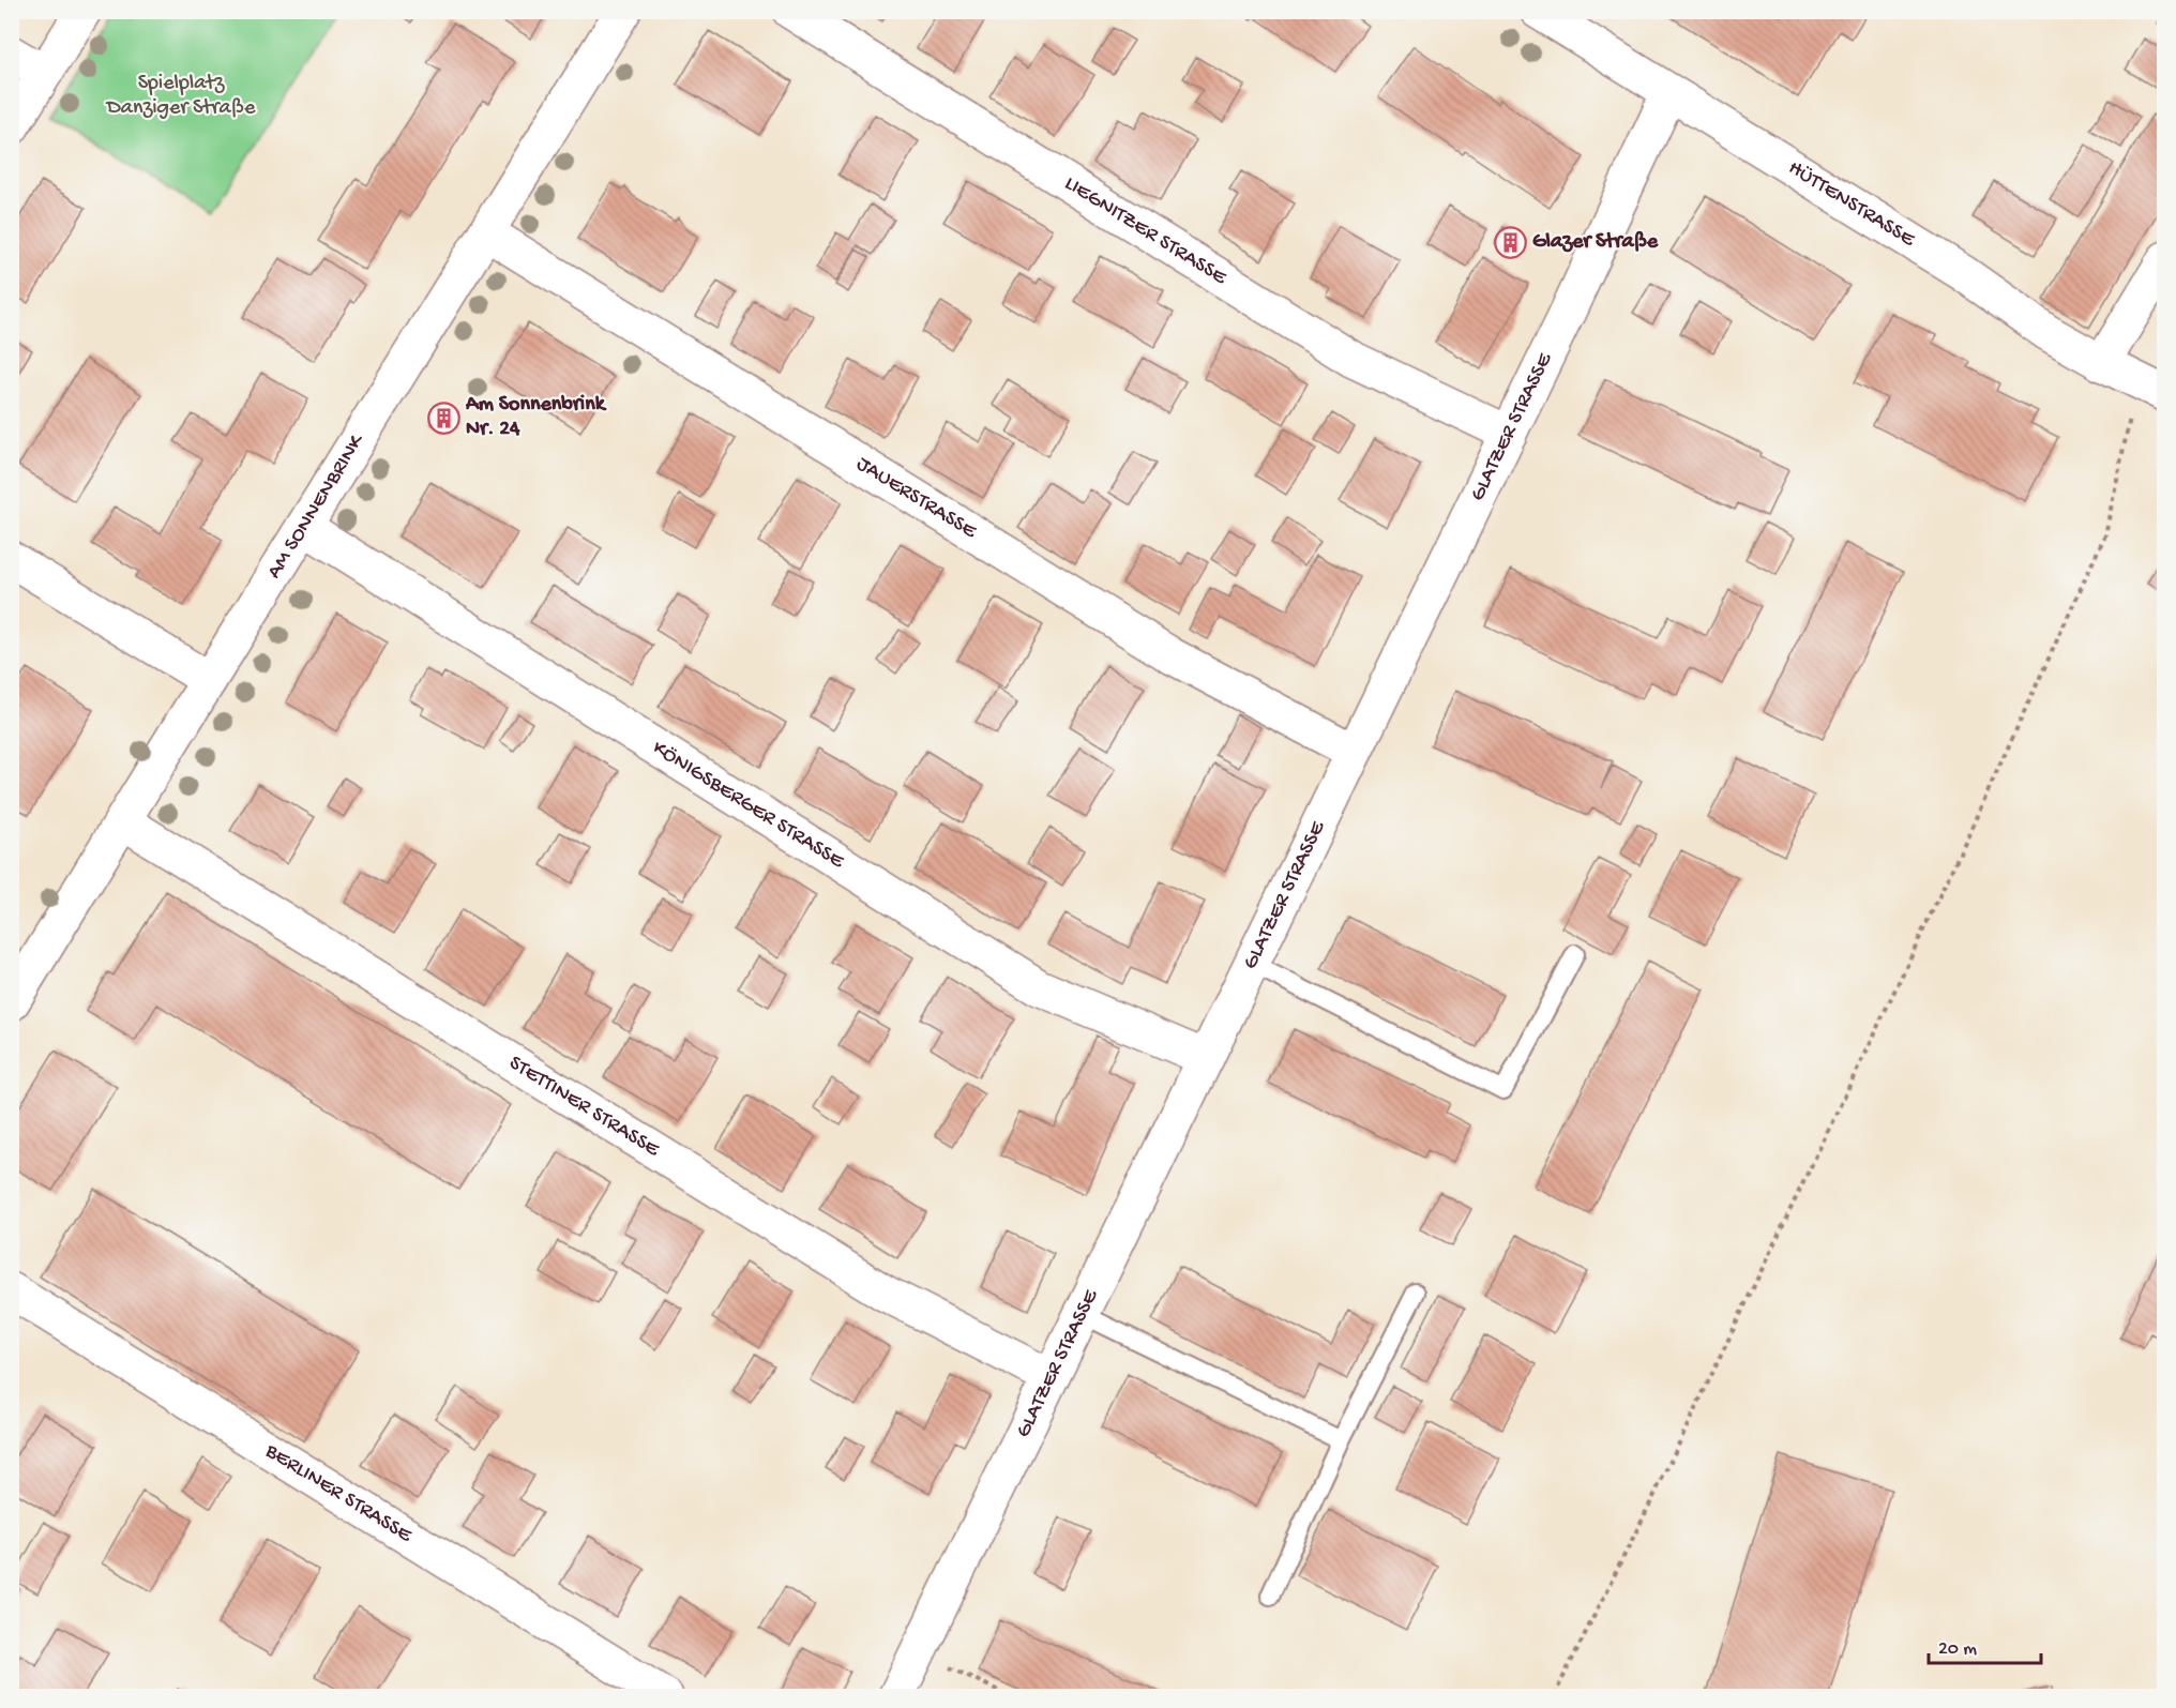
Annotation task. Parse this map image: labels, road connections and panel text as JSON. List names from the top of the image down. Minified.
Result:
{"streets":{"street":["HÜTTENSTRASSE","LIEGNITZER STRASSE","GLATZER STRASSE","JAUERSTRASSE","AM SONNENBRINK","KÖNIGSBERGER STRASSE","STETTINER STRASSE","BERLINER STRASSE"]},"crossings":[["HÜTTENSTRASSE","GLATZER STRASSE"],["LIEGNITZER STRASSE","GLATZER STRASSE"],["GLATZER STRASSE","JAUERSTRASSE"],["GLATZER STRASSE","KÖNIGSBERGER STRASSE"],["GLATZER STRASSE","STETTINER STRASSE"],["JAUERSTRASSE","AM SONNENBRINK"],["AM SONNENBRINK","KÖNIGSBERGER STRASSE"],["AM SONNENBRINK","STETTINER STRASSE"]],"parks":["Spielplatz Danziger Straße"],"places":{"building":["Glazer Straße","Am Sonnenbrink Nr. 24"]},"scale_bar":"20 m"}
